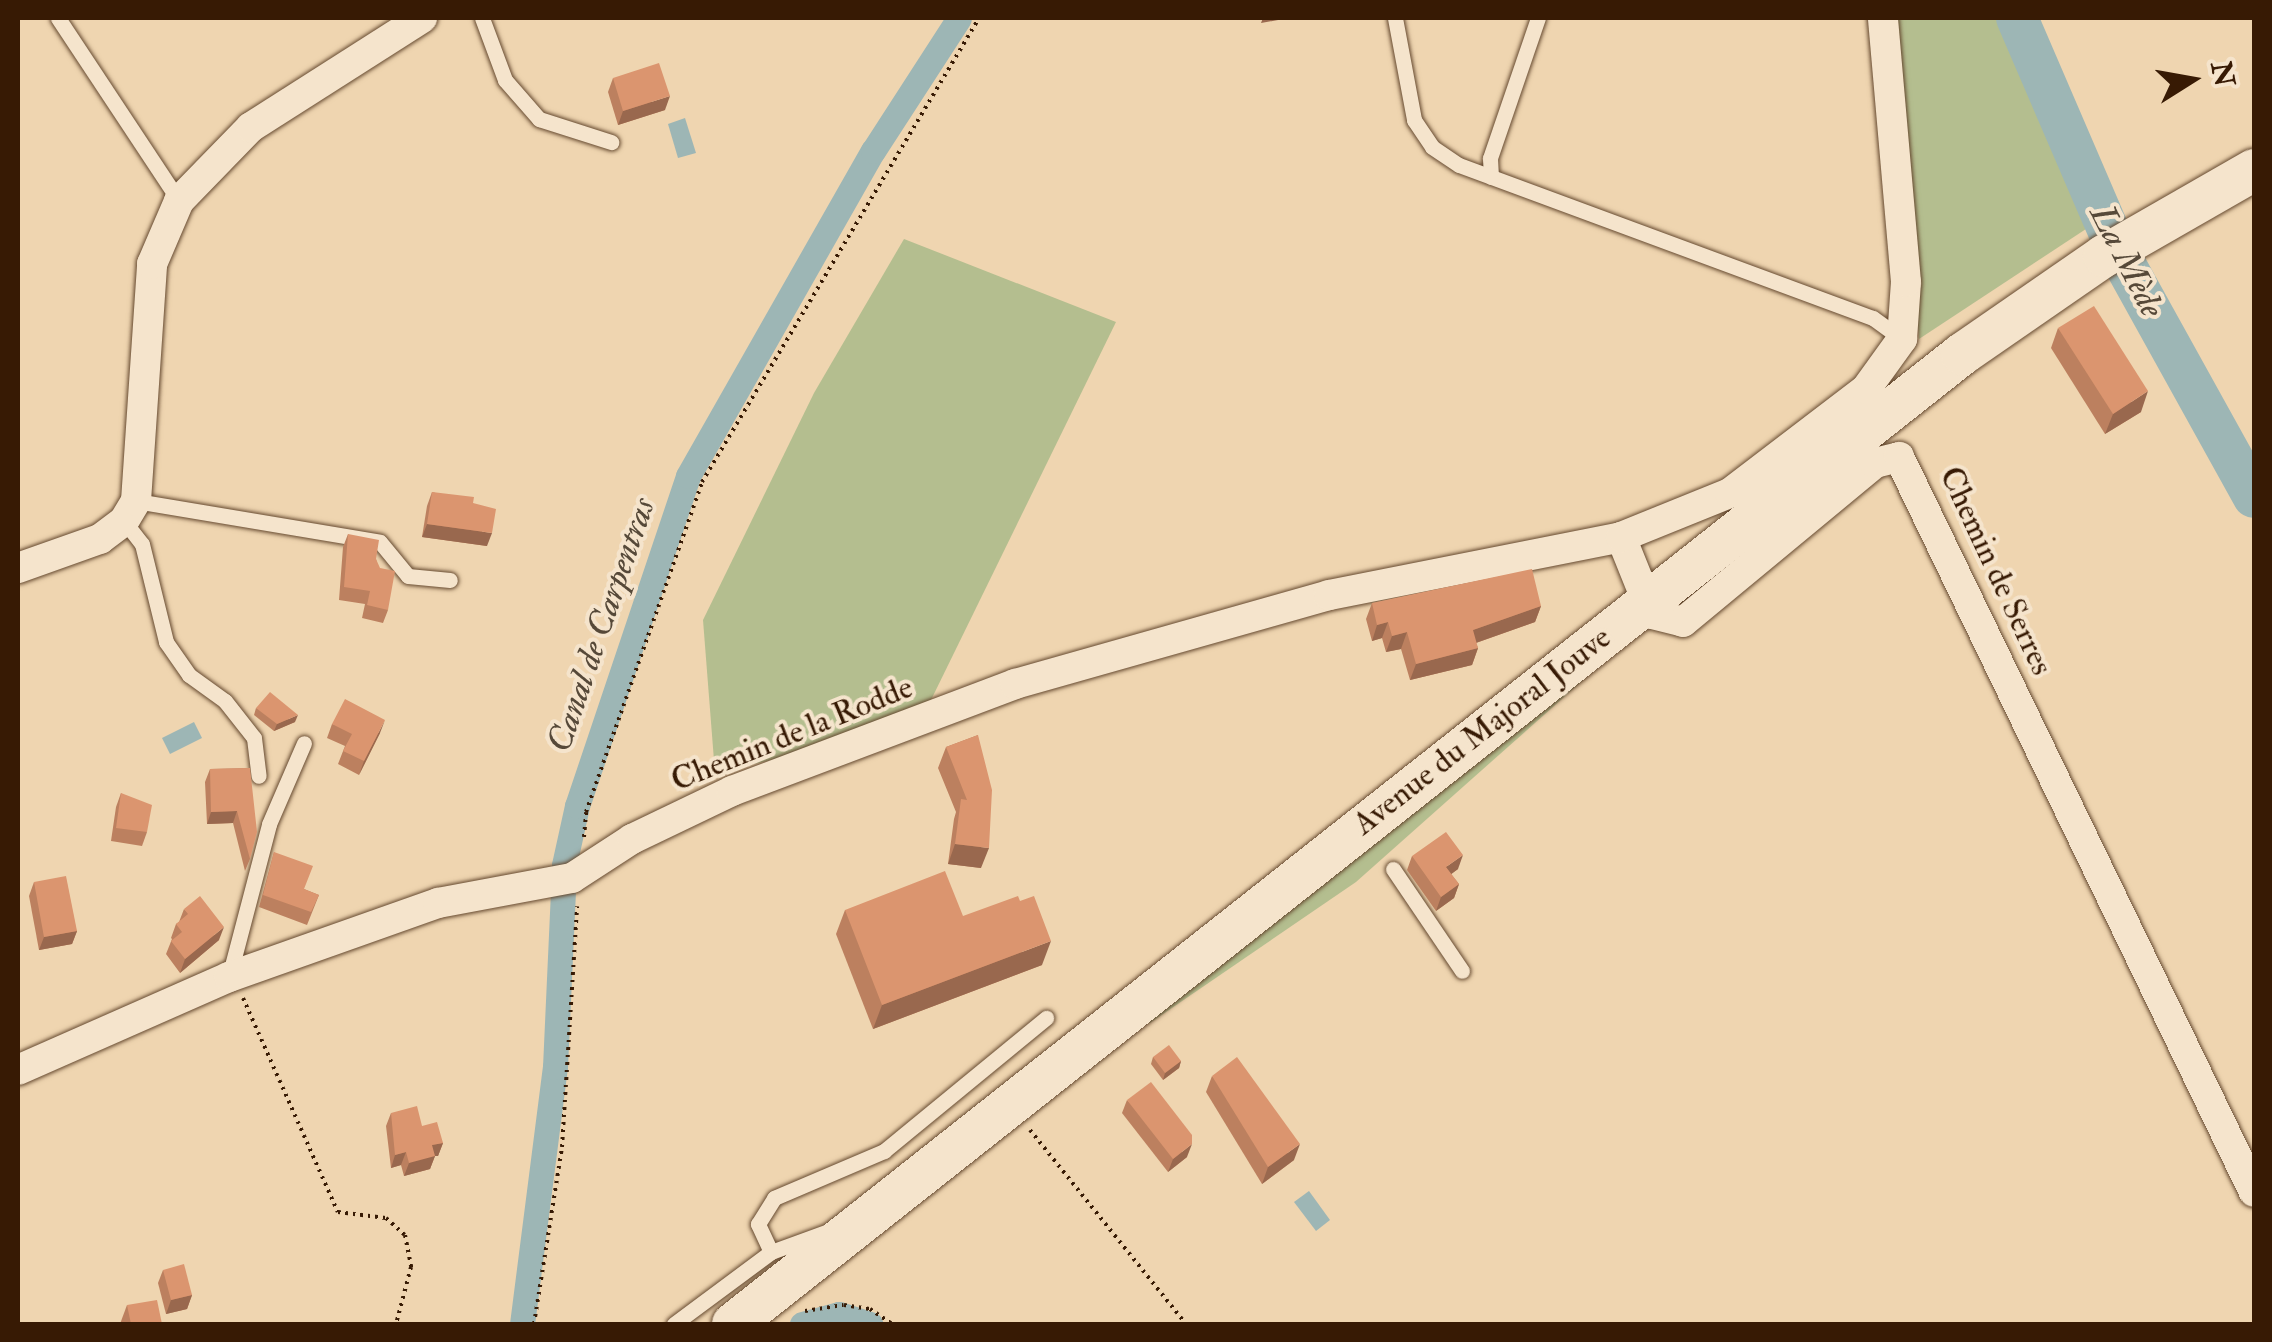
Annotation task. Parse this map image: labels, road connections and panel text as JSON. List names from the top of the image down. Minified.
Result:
{"streets":{"main road":["Avenue du Majoral Jouve"],"street":["Chemin de Serres","Chemin de la Rodde"]},"crossings":[["Chemin de Serres","Avenue du Majoral Jouve"]],"water":["La Mède","Canal de Carpentras"],"north":"right"}
